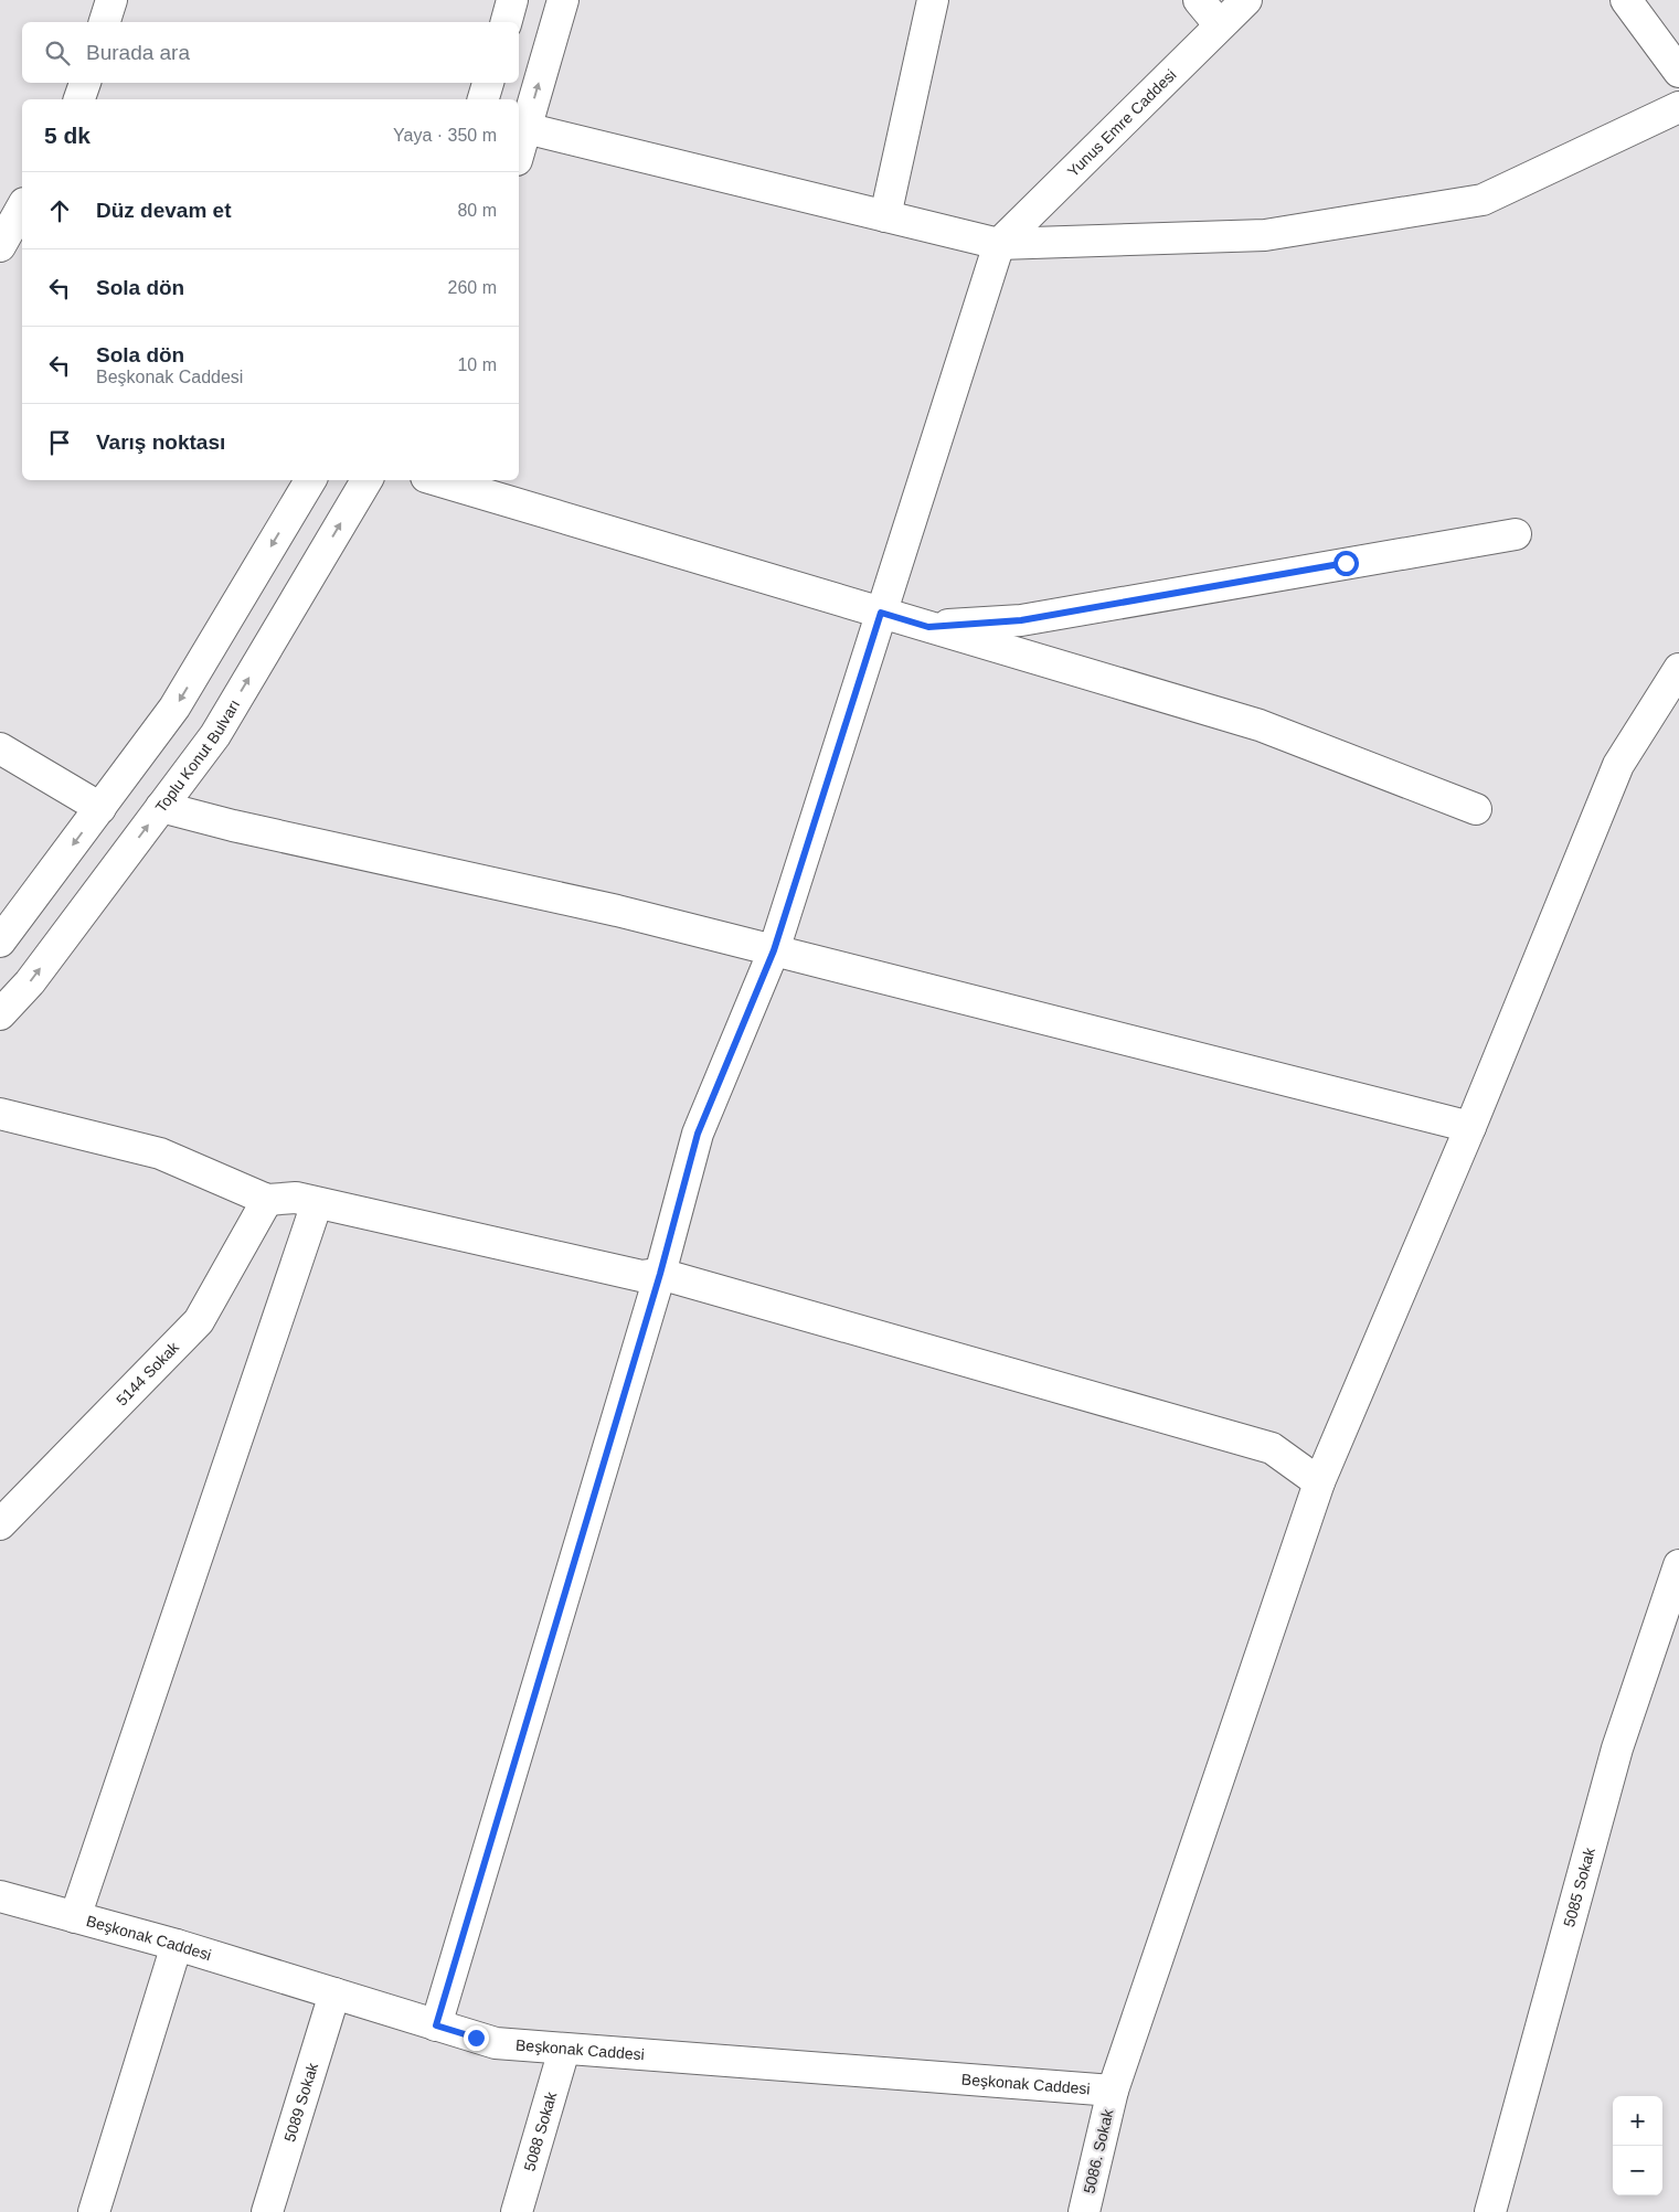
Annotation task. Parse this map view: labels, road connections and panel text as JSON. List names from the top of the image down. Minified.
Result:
{"streets":{"street":["Yunus Emre Caddesi","Toplu Konut Bulvarı","5144 Sokak","5085 Sokak","Beşkonak Caddesi","5089 Sokak","5088 Sokak","5086. Sokak"]},"crossings":[["Beşkonak Caddesi","5089 Sokak"],["Beşkonak Caddesi","5088 Sokak"],["Beşkonak Caddesi","5086. Sokak"]],"page":{"search":"Burada ara","heading":["5 dk","Yaya · 350 m"],"list":[["Düz devam et","80 m"],["Sola dön","260 m"],["Sola dön","Beşkonak Caddesi","10 m"],"Varış noktası"],"map_buttons":["+","−"]}}
